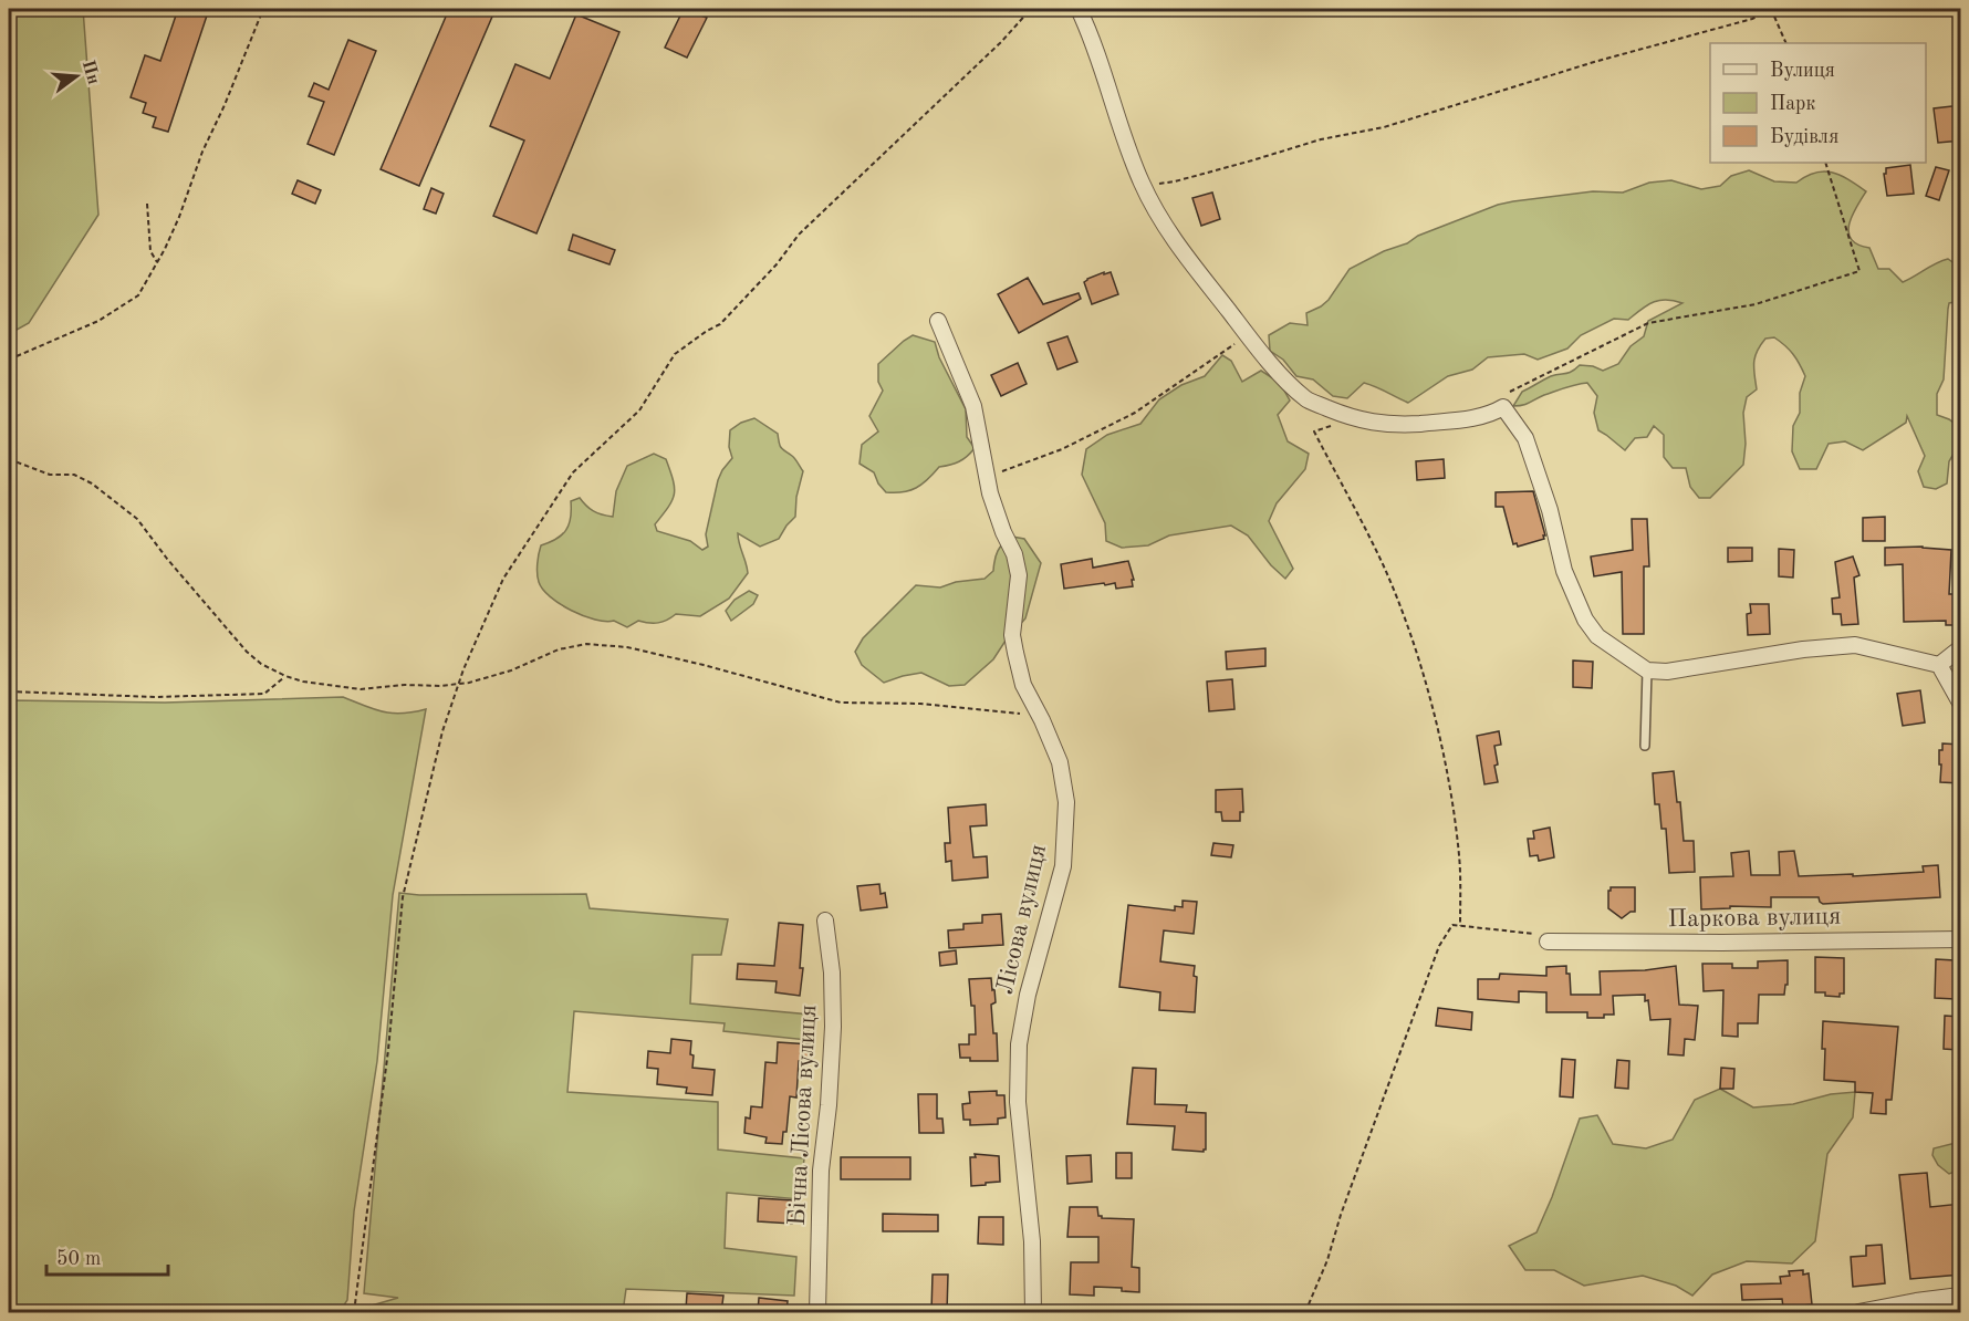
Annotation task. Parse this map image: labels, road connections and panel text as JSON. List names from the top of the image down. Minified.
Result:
{"streets":{"street":["Паркова вулиця","Лісова вулиця","Бічна Лісова вулиця"]},"legend":["Вулиця","Парк","Будівля"],"scale_bar":"50 m","north":"right"}
